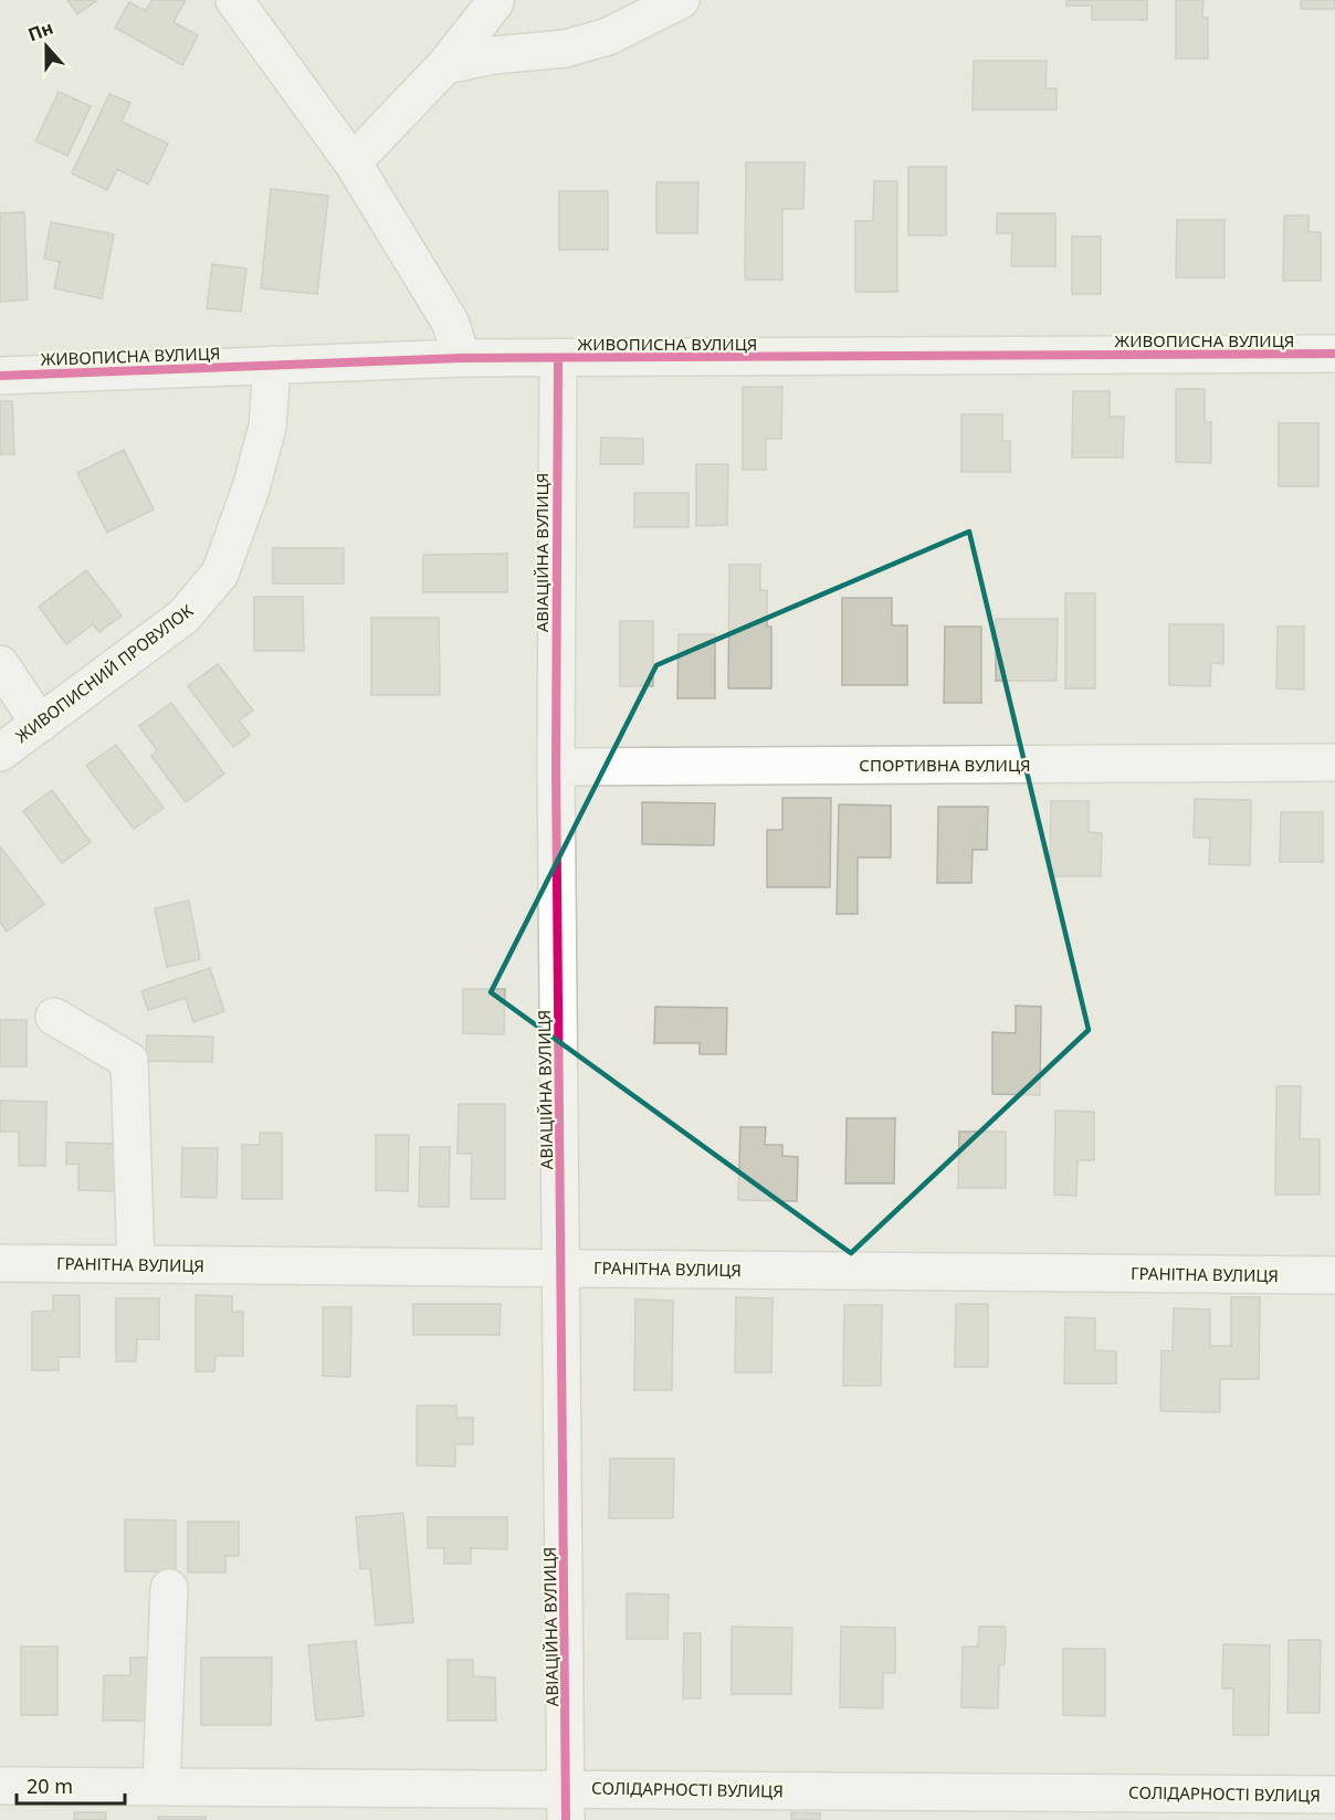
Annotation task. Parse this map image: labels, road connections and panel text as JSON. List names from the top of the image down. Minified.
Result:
{"streets":{"street":["ЖИВОПИСНА ВУЛИЦЯ","АВІАЦІЙНА ВУЛИЦЯ","ЖИВОПИСНИЙ ПРОВУЛОК","СПОРТИВНА ВУЛИЦЯ","ГРАНІТНА ВУЛИЦЯ","СОЛІДАРНОСТІ ВУЛИЦЯ"]},"crossings":[["ЖИВОПИСНА ВУЛИЦЯ","АВІАЦІЙНА ВУЛИЦЯ"],["ЖИВОПИСНА ВУЛИЦЯ","ЖИВОПИСНИЙ ПРОВУЛОК"],["АВІАЦІЙНА ВУЛИЦЯ","СПОРТИВНА ВУЛИЦЯ"],["АВІАЦІЙНА ВУЛИЦЯ","ГРАНІТНА ВУЛИЦЯ"],["АВІАЦІЙНА ВУЛИЦЯ","СОЛІДАРНОСТІ ВУЛИЦЯ"]],"scale_bar":"20 m","north":"top"}
